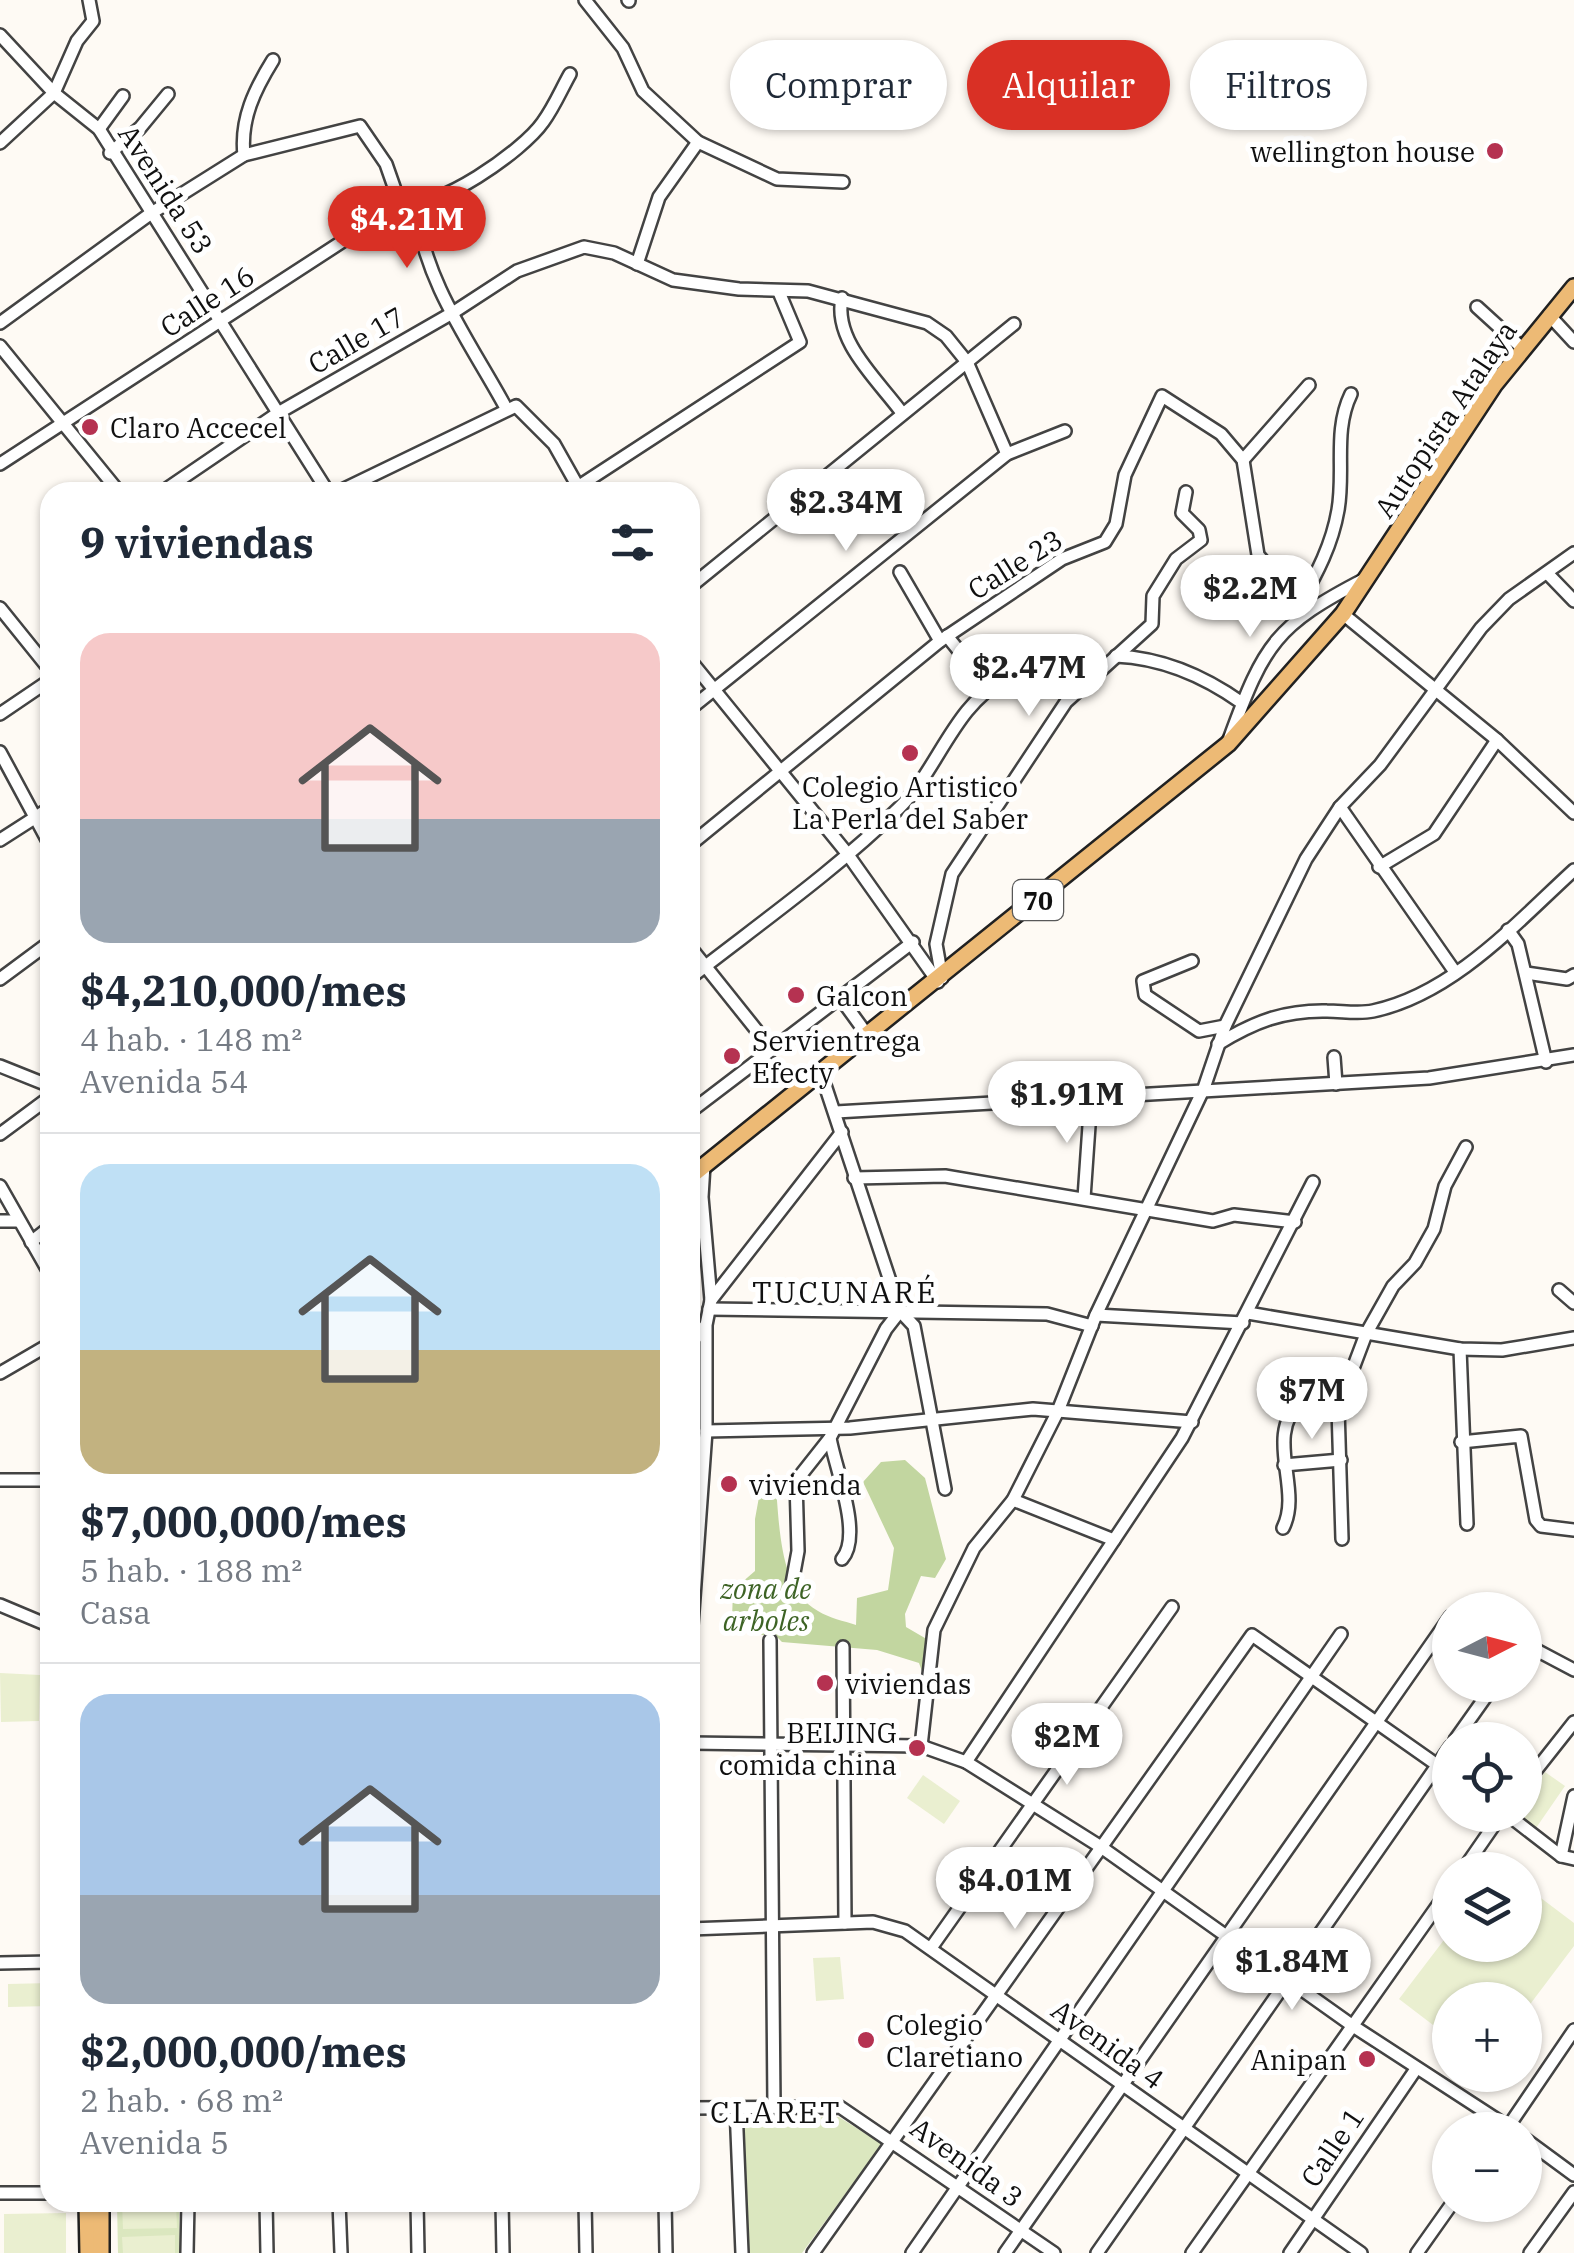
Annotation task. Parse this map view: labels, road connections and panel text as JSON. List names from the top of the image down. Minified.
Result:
{"streets":{"main road":["Autopista Atalaya","70"],"street":["Avenida 53","Calle 16","Calle 17","Calle 23","Avenida 4","Calle 1","Avenida 3"]},"crossings":[["Avenida 53","Calle 16"],["Avenida 53","Calle 17"],["Avenida 4","Calle 1"]],"districts":["TUCUNARÉ","CLARET"],"parks":["zona de arboles"],"places":["wellington house","Claro Accecel","Colegio Artistico La Perla del Saber","Galcon","Servientrega Efecty","vivienda","viviendas","BEIJING comida china","Colegio Claretiano","Anipan"],"north":"right","page":{"chip":["Comprar","Alquilar","Filtros"],"price":["$4.21M","$2.34M","$2.2M","$2.47M","$1.91M","$7M","$2M","$4.01M","$1.84M"],"heading":"9 viviendas","list":[{"name":"$4,210,000/mes","note":"4 hab. · 148 m² · Avenida 54"},{"name":"$7,000,000/mes","note":"5 hab. · 188 m² · Casa"},{"name":"$2,000,000/mes","note":"2 hab. · 68 m² · Avenida 5"}],"map_buttons":["+","−"]}}
